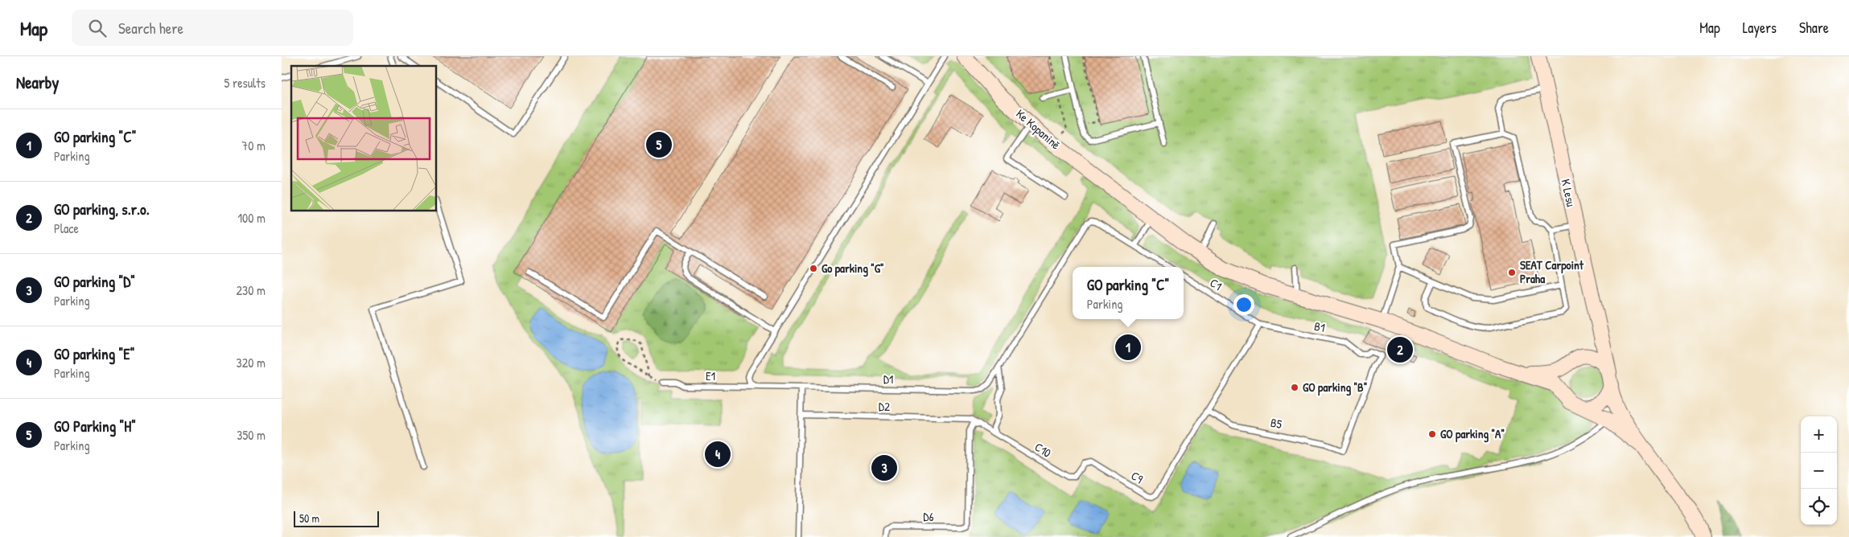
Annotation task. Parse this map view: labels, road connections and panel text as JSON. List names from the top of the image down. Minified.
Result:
{"streets":{"street":["Ke Kopanině","K Lesu"],"lane":["C1","B1","E1","D1","D2","B5","C10","C9","D6"]},"crossings":[["C1","B1"],["C1","C9"],["B1","B5"],["B1","C9"],["E1","D1"],["D2","C10"],["B5","C9"],["C10","C9"],["C10","D6"]],"places":["Go parking \"G\"","SEAT Carpoint Praha","GO parking \"B\"","GO parking \"A\""],"scale_bar":"50 m","page":{"header":"Map","search":"Search here","nav":["Map","Layers","Share"],"heading":["Nearby","5 results"],"list":[{"mark":"1","name":"GO parking \"C\"","note":"Parking","value":"70 m"},{"mark":"2","name":"GO parking, s.r.o.","note":"Place","value":"100 m"},{"mark":"3","name":"GO parking \"D\"","note":"Parking","value":"230 m"},{"mark":"4","name":"GO parking \"E\"","note":"Parking","value":"320 m"},{"mark":"5","name":"GO Parking \"H\"","note":"Parking","value":"350 m"}],"pins":["5","1","2","4","3"],"popup":["GO parking \"C\"","Parking"],"map_buttons":["+","−"],"scale":"50 m"}}
